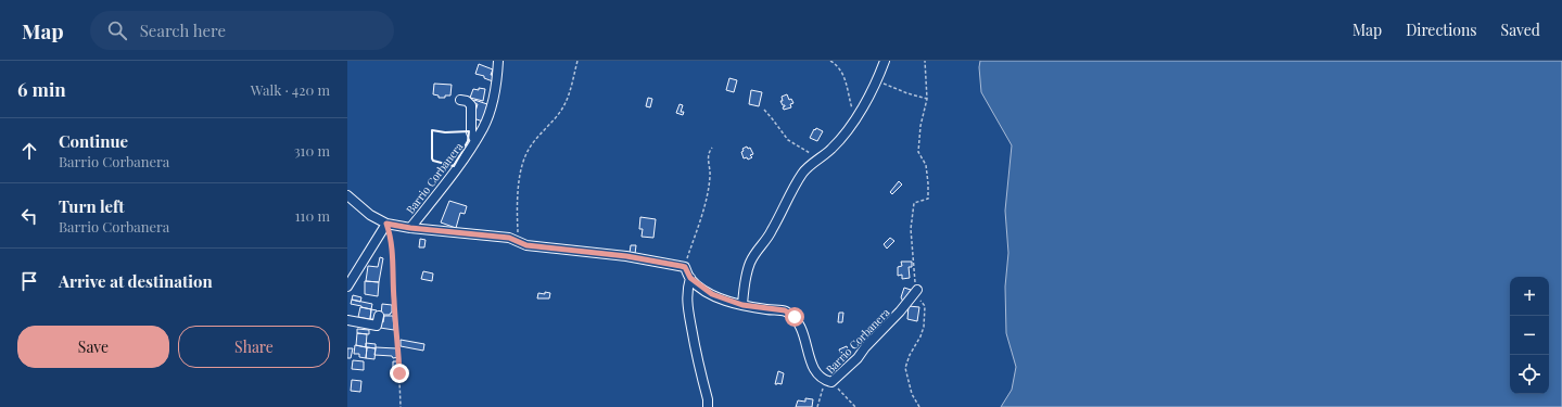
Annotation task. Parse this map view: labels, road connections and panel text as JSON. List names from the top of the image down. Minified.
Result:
{"streets":{"street":["Barrio Corbanera"]},"page":{"header":"Map","search":"Search here","nav":["Map","Directions","Saved"],"heading":["6 min","Walk · 420 m"],"list":[["Continue","Barrio Corbanera","310 m"],["Turn left","Barrio Corbanera","110 m"],"Arrive at destination"],"map_buttons":["+","−"],"buttons":["Save","Share"]}}
